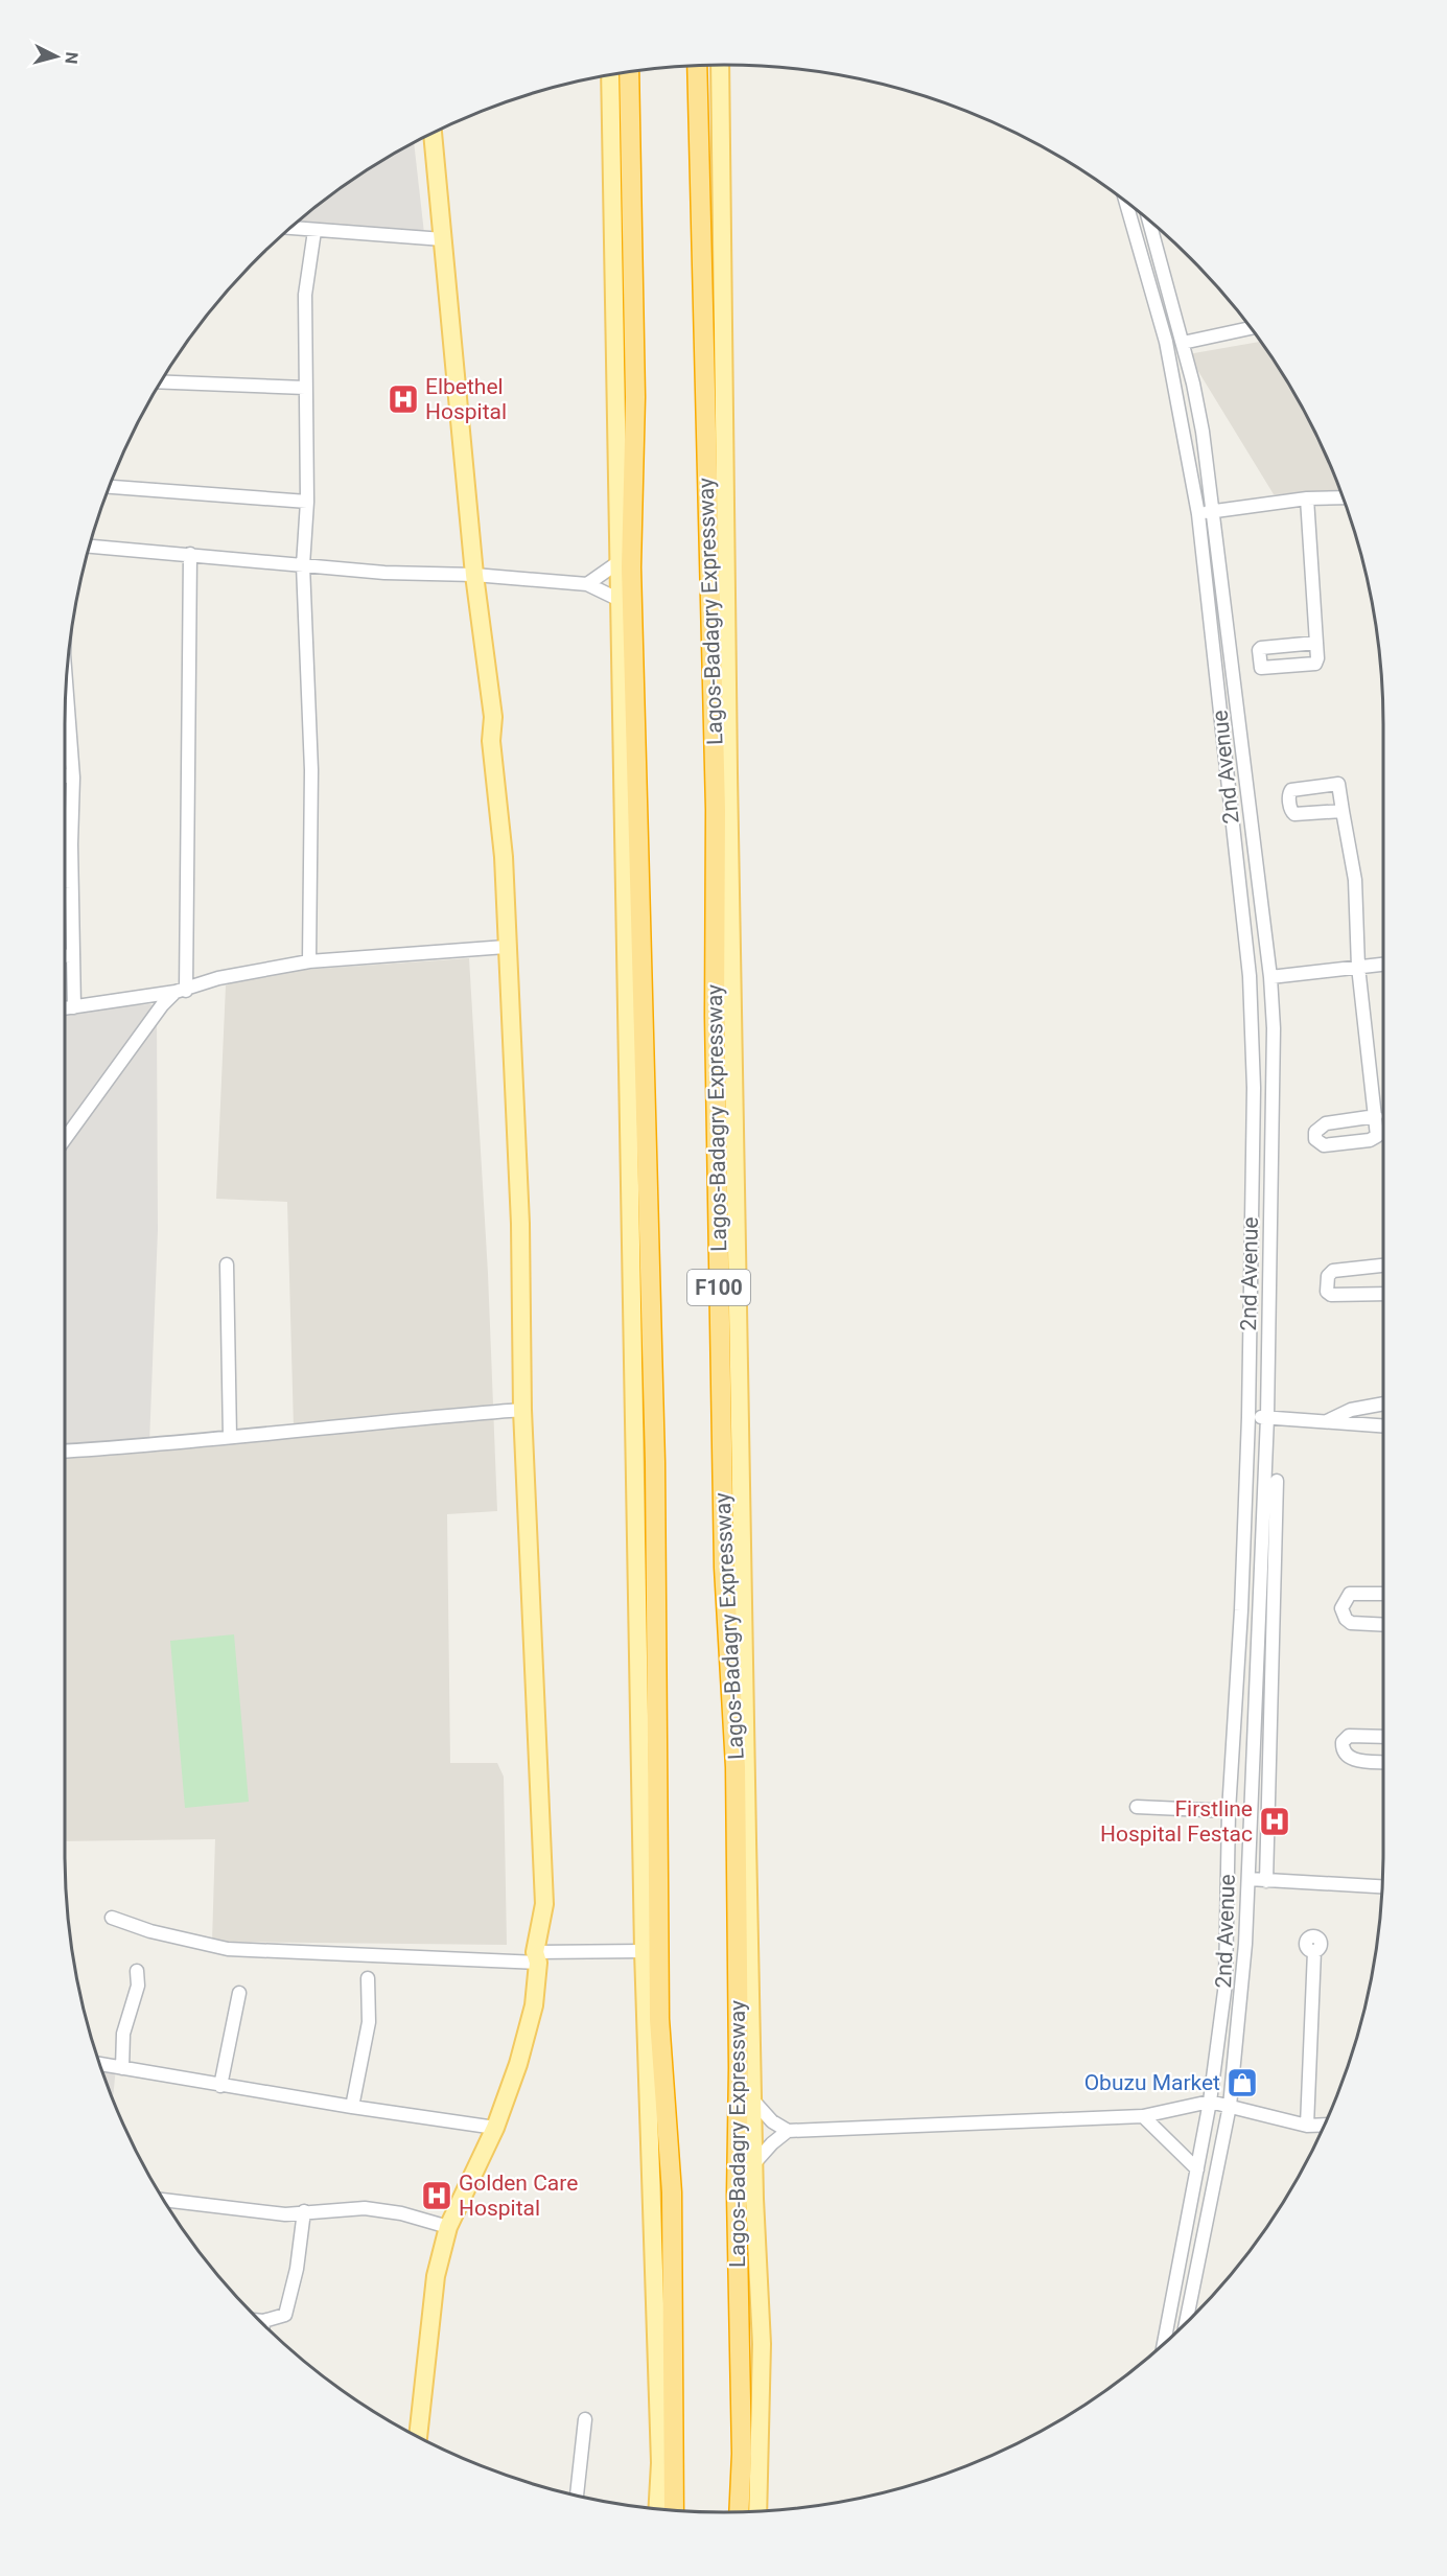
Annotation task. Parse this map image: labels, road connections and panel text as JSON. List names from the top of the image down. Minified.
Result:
{"streets":{"highway":["Lagos-Badagry Expressway","F100"],"street":["2nd Avenue"]},"places":{"hospital":["Elbethel Hospital","Firstline Hospital Festac","Golden Care Hospital"],"shop":["Obuzu Market"]},"north":"right"}
